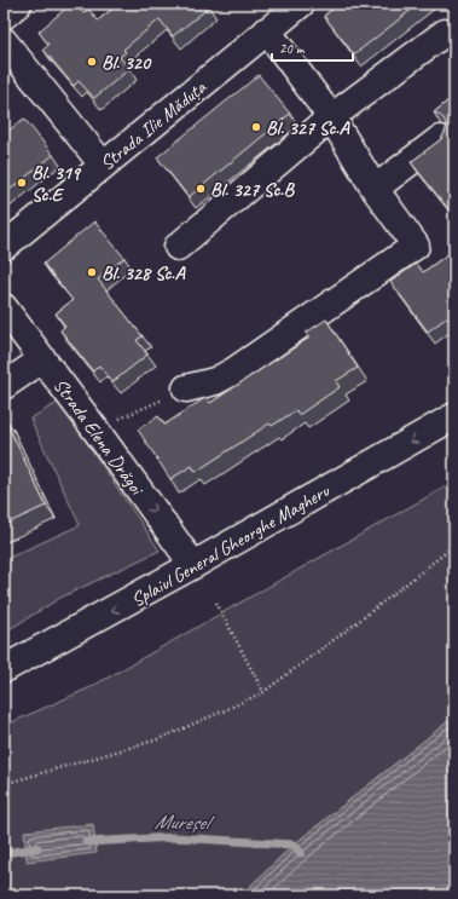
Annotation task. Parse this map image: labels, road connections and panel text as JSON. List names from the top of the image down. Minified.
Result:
{"streets":{"street":["Strada Ilie Măduța","Strada Elena Drăgoi","Splaiul General Gheorghe Magheru"]},"crossings":[["Strada Elena Drăgoi","Splaiul General Gheorghe Magheru"]],"one_way":["Strada Elena Drăgoi","Splaiul General Gheorghe Magheru"],"water":["Mureșel"],"places":["Bl. 320","Bl. 327 Sc.A","Bl. 319 Sc.E","Bl. 327 Sc.B","Bl. 328 Sc.A"],"scale_bar":"20 m"}
